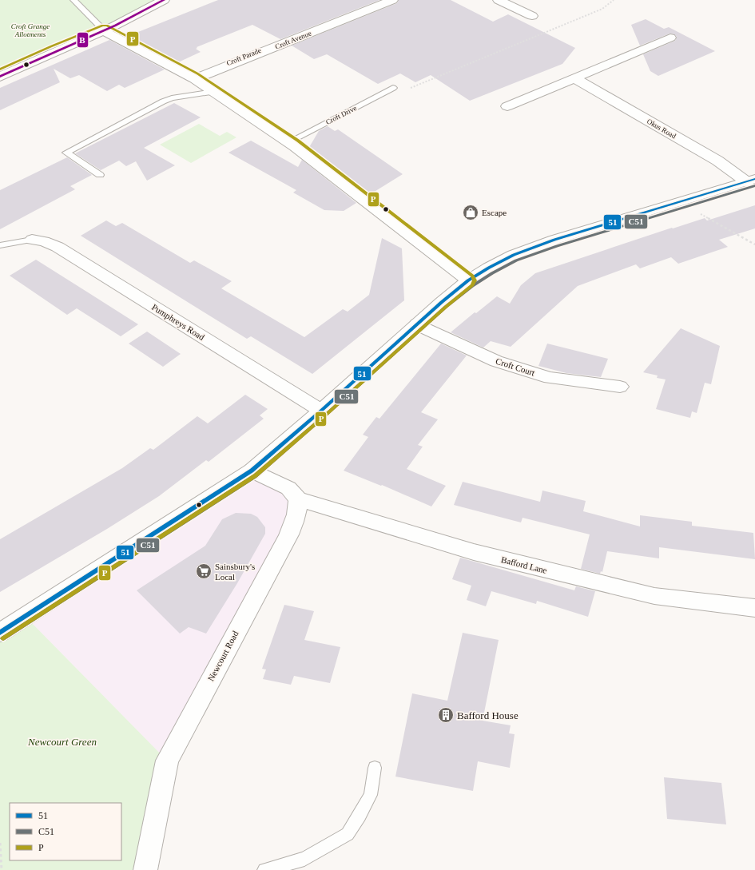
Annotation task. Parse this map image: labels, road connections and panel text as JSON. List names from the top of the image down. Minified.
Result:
{"streets":{"street":["Croft Avenue","Croft Parade","Okus Road","Pumphreys Road","Croft Court","Bafford Lane","Newcourt Road"],"lane":["Croft Drive"]},"crossings":[["Croft Avenue","Croft Parade"],["Bafford Lane","Newcourt Road"]],"parks":["Croft Grange Allotments","Newcourt Green"],"places":{"shop":["Escape"],"supermarket":["Sainsbury's Local"],"building":["Bafford House"]},"lines":["transit line B","transit line P","transit line 51","transit line C51"],"legend":["51","C51","P"]}
